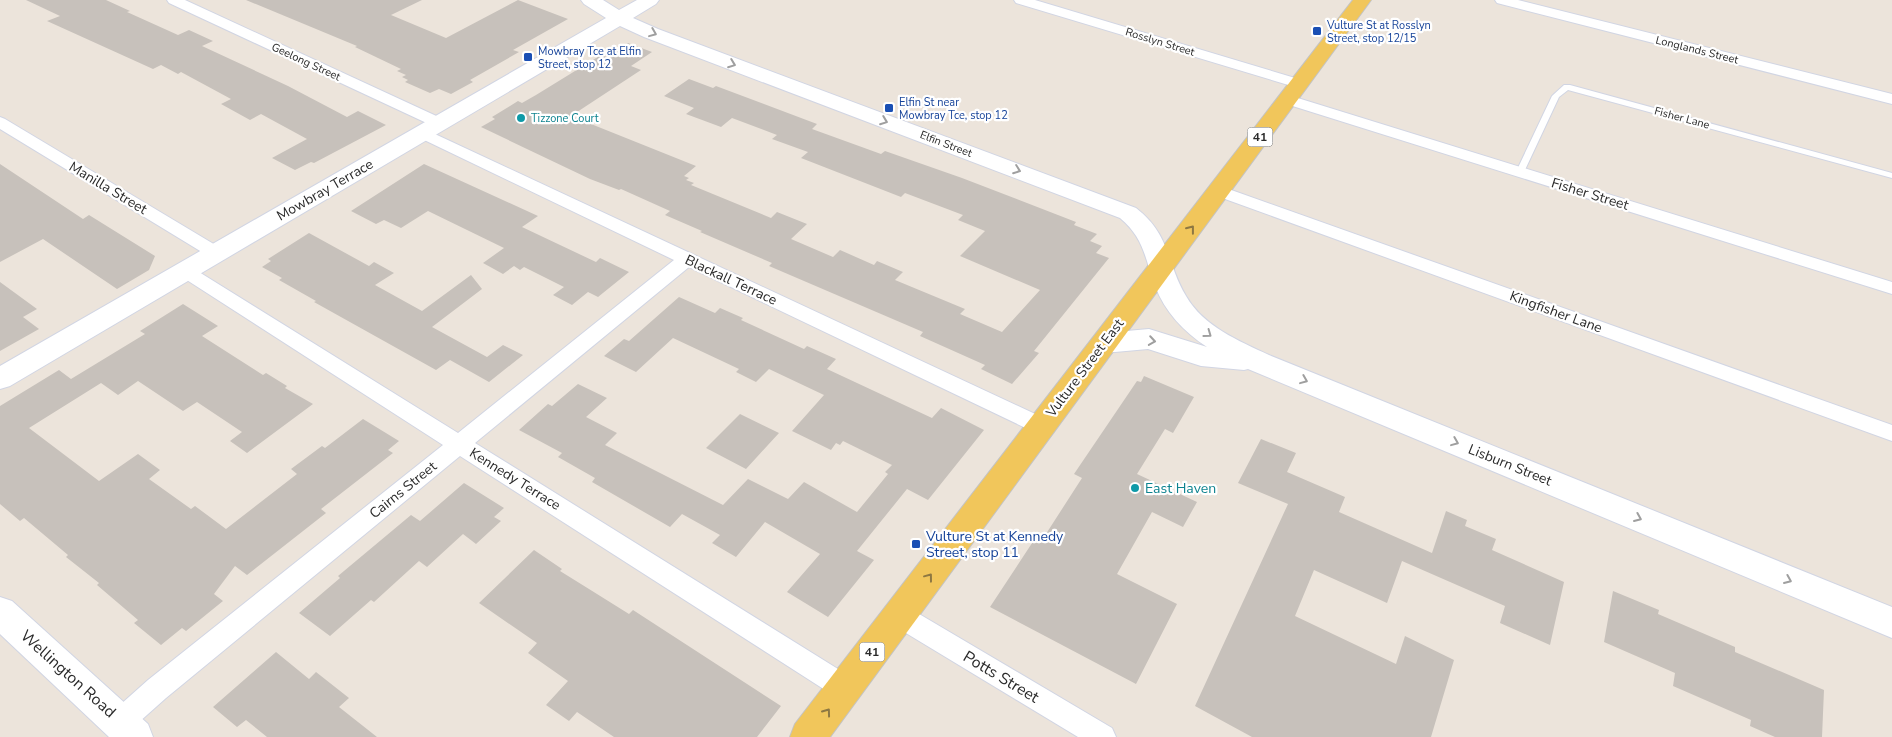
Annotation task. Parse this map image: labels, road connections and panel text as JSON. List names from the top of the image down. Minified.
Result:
{"streets":{"main road":["41","Elfin Street","Mowbray Terrace","Vulture Street East","Lisburn Street","Wellington Road"],"street":["Rosslyn Street","Longlands Street","Geelong Street","Manilla Street","Fisher Street","Blackall Terrace","Kingfisher Lane","Kennedy Terrace","Cairns Street","Potts Street"],"lane":["Fisher Lane"]},"crossings":[["Rosslyn Street","Fisher Street"],["Rosslyn Street","Vulture Street East"],["Geelong Street","Mowbray Terrace"],["Geelong Street","Blackall Terrace"],["Fisher Lane","Fisher Street"],["Elfin Street","Mowbray Terrace"],["Elfin Street","Vulture Street East"],["Elfin Street","Lisburn Street"],["Manilla Street","Mowbray Terrace"],["Mowbray Terrace","Blackall Terrace"],["Mowbray Terrace","Kennedy Terrace"],["Fisher Street","Vulture Street East"],["Blackall Terrace","Vulture Street East"],["Blackall Terrace","Cairns Street"],["Kingfisher Lane","Vulture Street East"],["Vulture Street East","Lisburn Street"],["Vulture Street East","Kennedy Terrace"],["Vulture Street East","Potts Street"],["Kennedy Terrace","Cairns Street"],["Cairns Street","Wellington Road"]],"one_way":["Elfin Street","Vulture Street East","Lisburn Street"],"places":{"transit":["Vulture St at Rosslyn Street, stop 12/15","Mowbray Tce at Elfin Street, stop 12","Elfin St near Mowbray Tce, stop 12","Vulture St at Kennedy Street, stop 11"],"other":["Tizzone Court","East Haven"]}}
